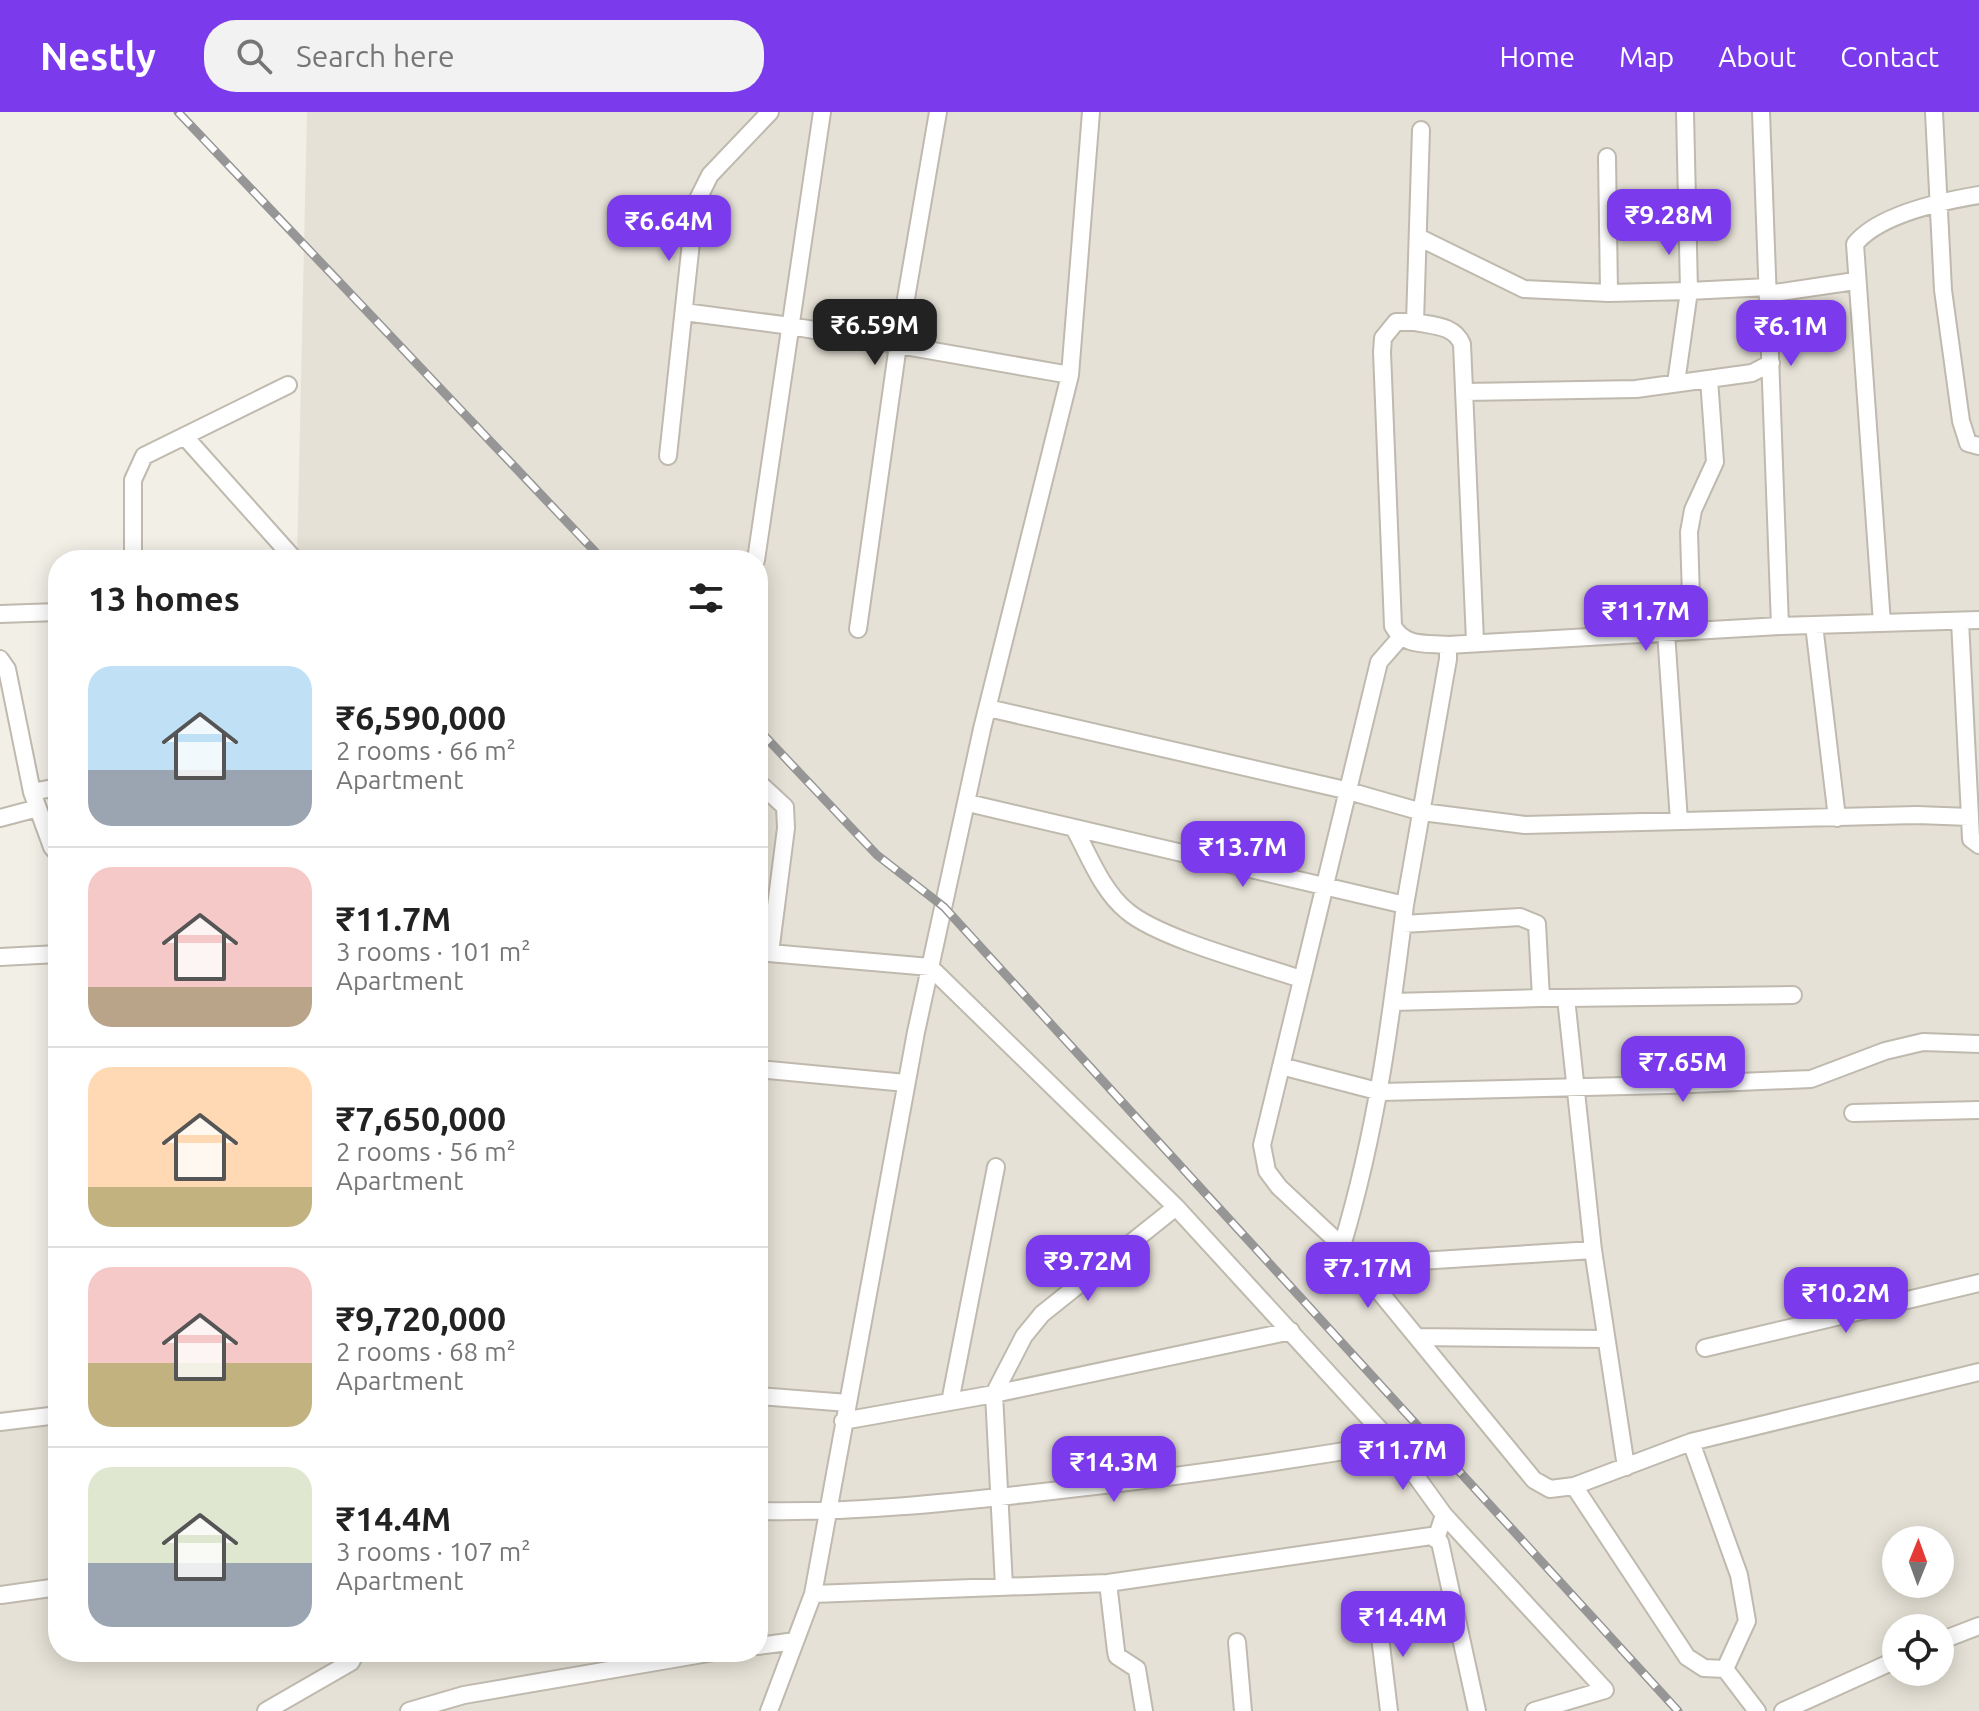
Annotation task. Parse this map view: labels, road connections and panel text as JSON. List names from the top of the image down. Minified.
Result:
{"north":"top","page":{"header":"Nestly","search":"Search here","nav":["Home","Map","About","Contact"],"price":["₹9.28M","₹6.64M","₹6.59M","₹6.1M","₹11.7M","₹13.7M","₹7.65M","₹9.72M","₹7.17M","₹10.2M","₹11.7M","₹14.3M","₹14.4M"],"heading":"13 homes","list":[{"name":"₹6,590,000","note":"2 rooms · 66 m² · Apartment"},{"name":"₹11.7M","note":"3 rooms · 101 m² · Apartment"},{"name":"₹7,650,000","note":"2 rooms · 56 m² · Apartment"},{"name":"₹9,720,000","note":"2 rooms · 68 m² · Apartment"},{"name":"₹14.4M","note":"3 rooms · 107 m² · Apartment"}]}}
